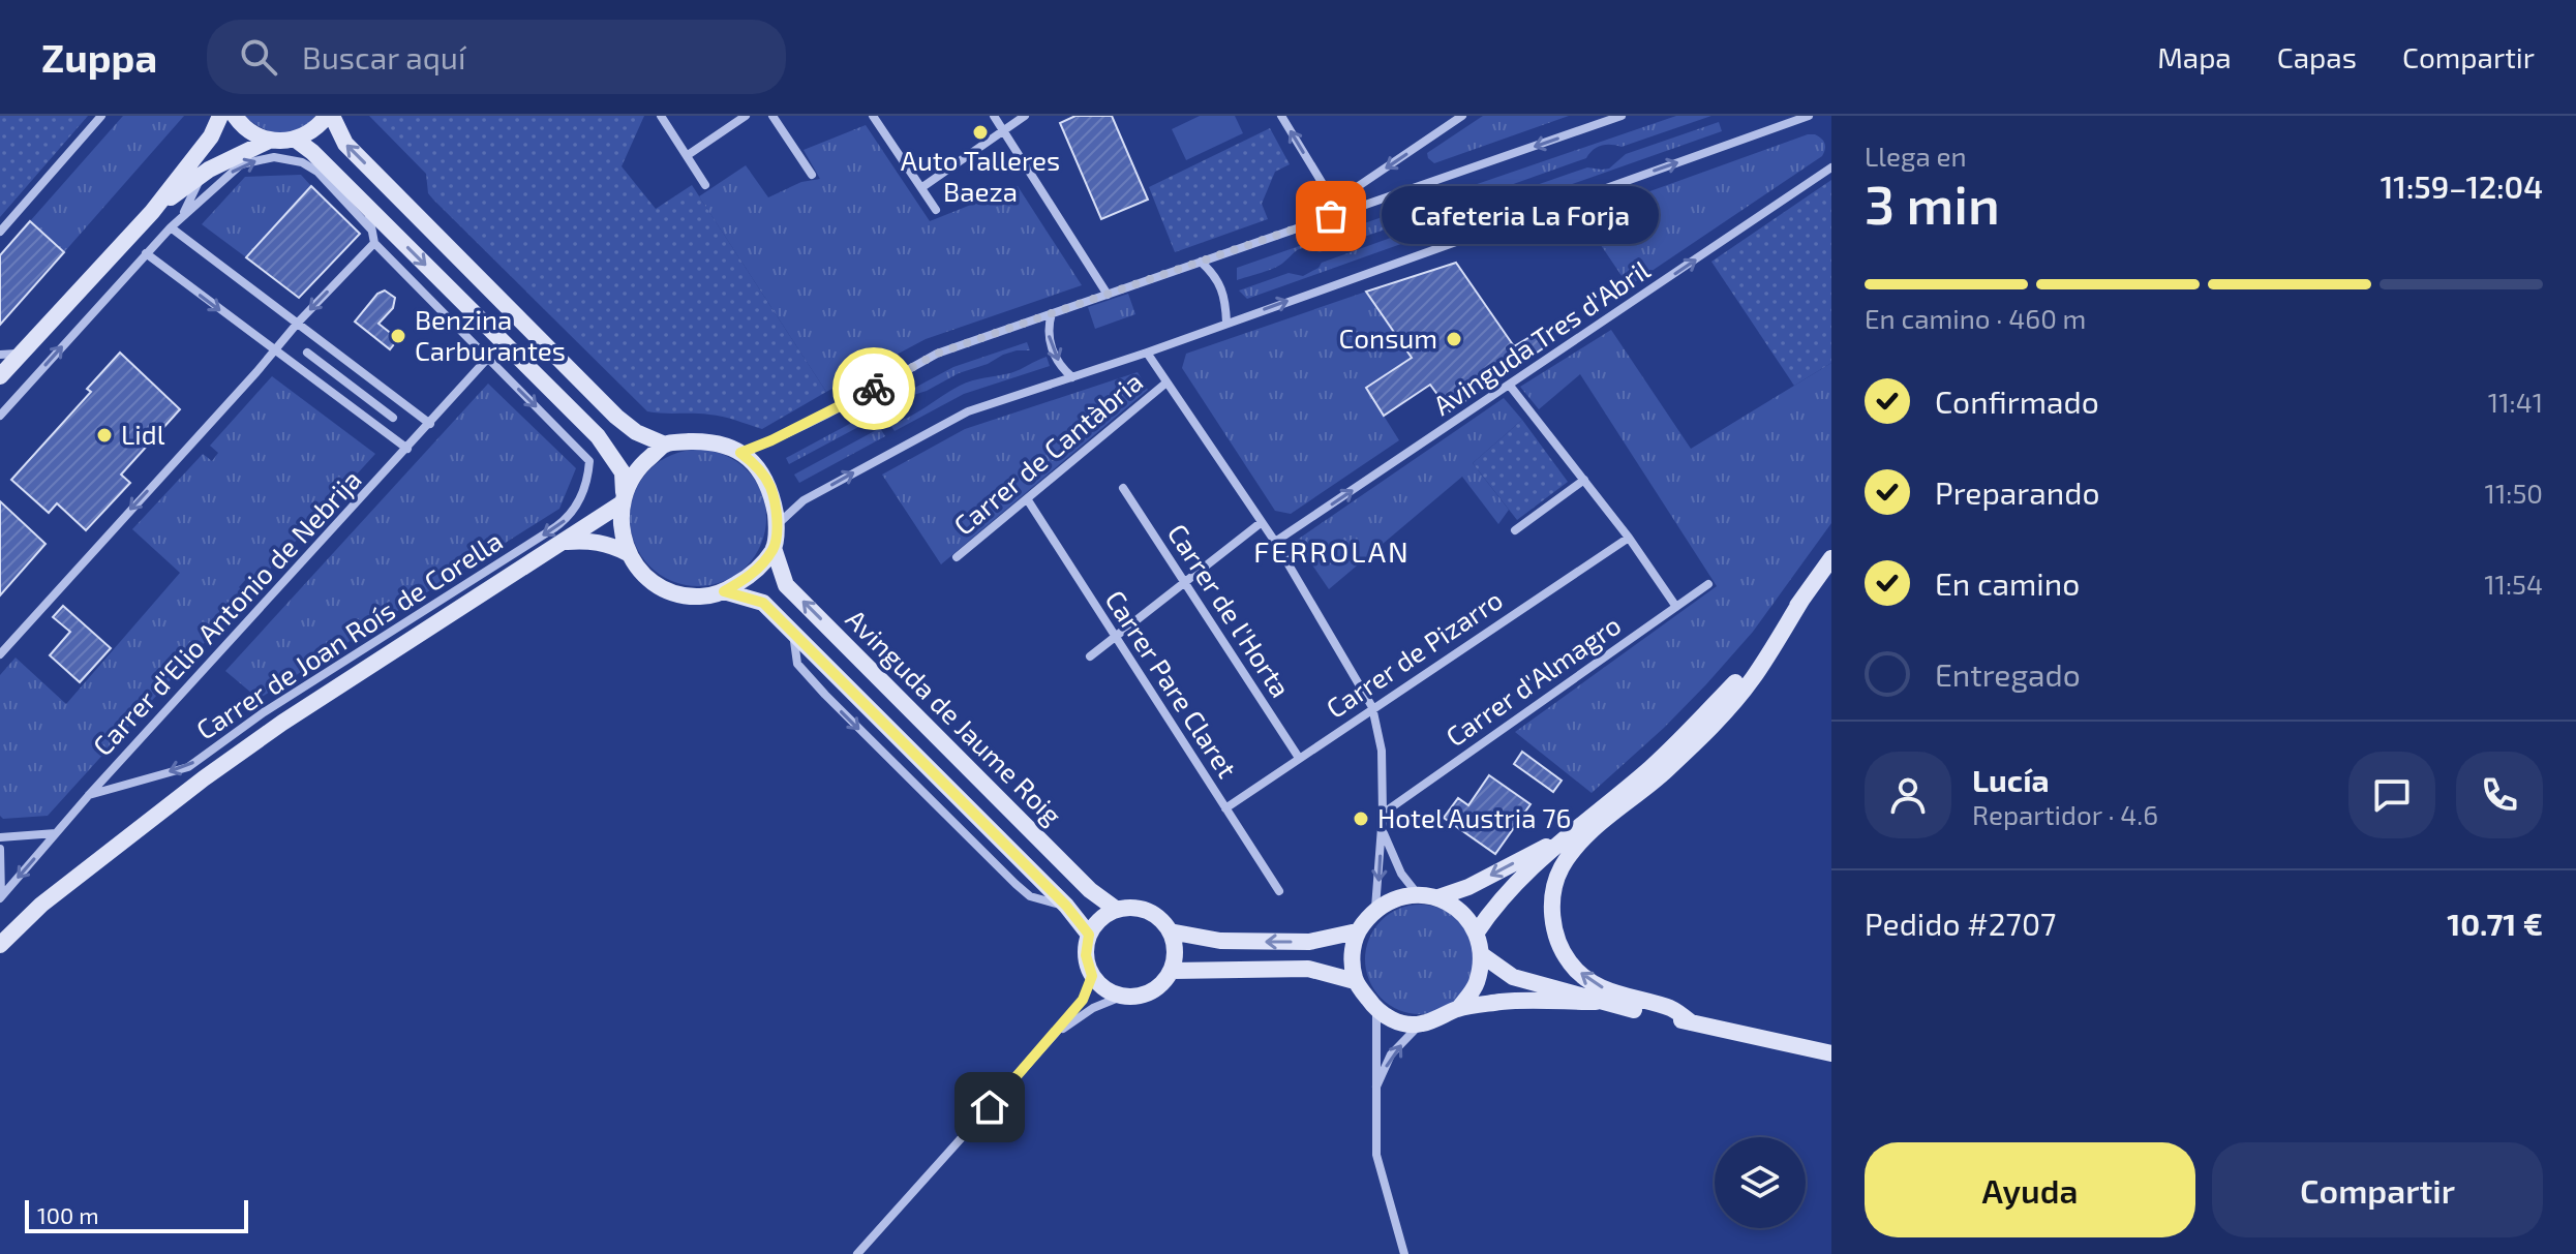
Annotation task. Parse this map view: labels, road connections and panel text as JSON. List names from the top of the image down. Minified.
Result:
{"streets":{"main road":["Avinguda de Jaume Roig"],"street":["Avinguda Tres d'Abril","Carrer de Cantàbria","Carrer de l'Horta","Carrer d'Elio Antonio de Nebrija","Carrer de Joan Roís de Corella","Carrer de Pizarro","Carrer d'Almagro","Carrer Pare Claret"]},"crossings":[["Carrer de Cantàbria","Carrer Pare Claret"],["Carrer de l'Horta","Carrer de Pizarro"],["Carrer d'Elio Antonio de Nebrija","Carrer de Joan Roís de Corella"],["Carrer de Pizarro","Carrer Pare Claret"]],"one_way":["Avinguda Tres d'Abril"],"districts":["FERROLAN"],"places":["Auto Talleres Baeza","Cafeteria La Forja","Benzina Carburantes","Consum","Lidl","Hotel Austria 76"],"scale_bar":"100 m","page":{"header":"Zuppa","search":"Buscar aquí","nav":["Mapa","Capas","Compartir"],"heading":["3 min","Llega en","11:59–12:04"],"panel":["Lucía","Repartidor · 4.6","Pedido #2707","10.71 €"],"bubble":"Cafeteria La Forja","bar":"En camino · 460 m","list":[["Confirmado","11:41"],["Preparando","11:50"],["En camino","11:54"],"Entregado"],"buttons":["Ayuda","Compartir"],"scale":"100 m"}}
